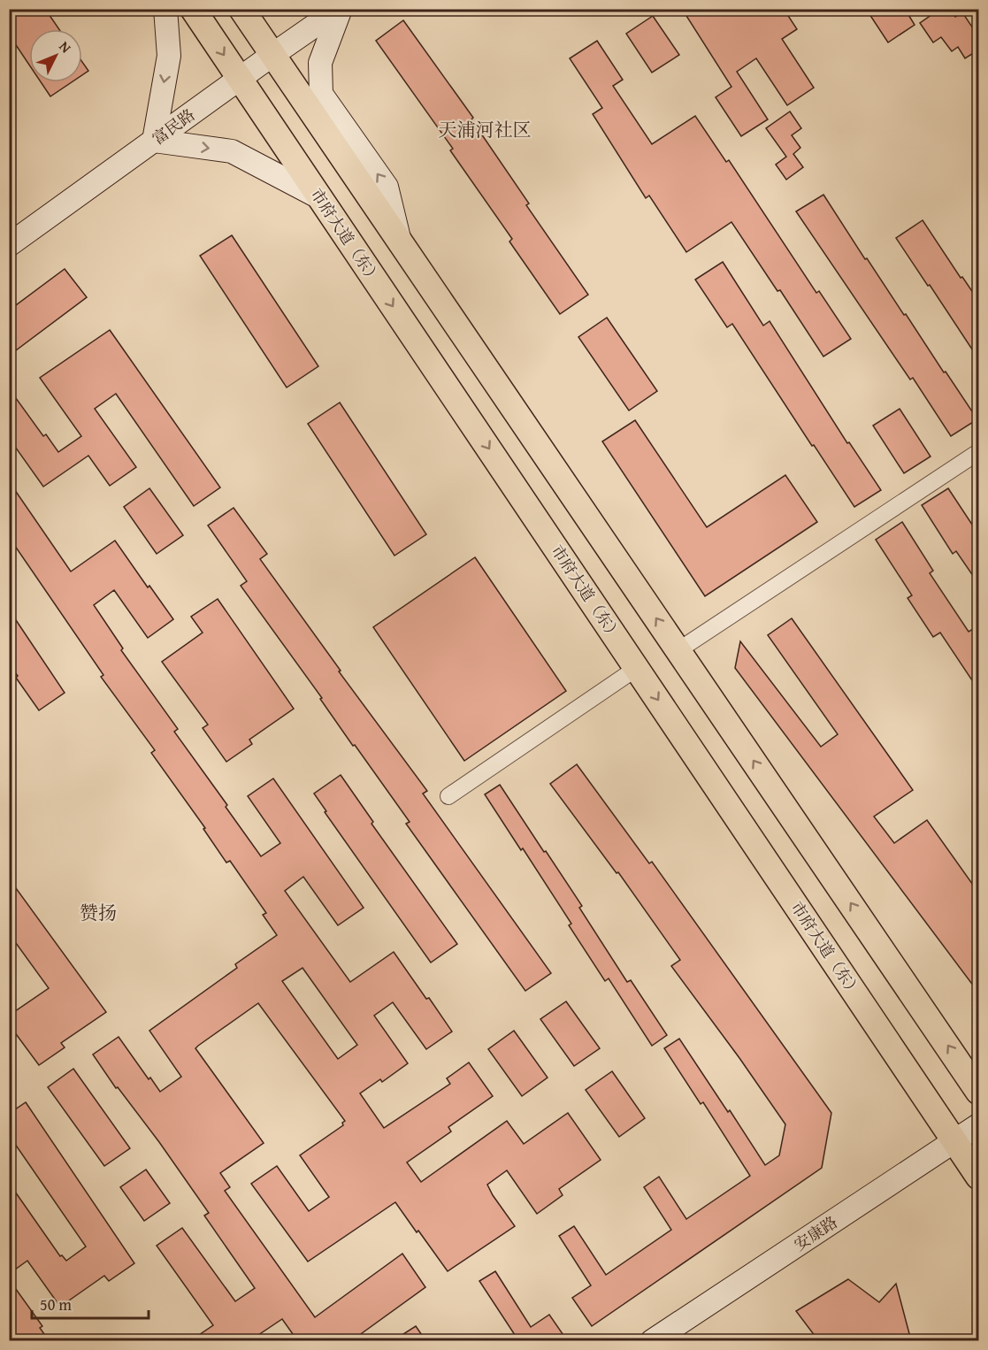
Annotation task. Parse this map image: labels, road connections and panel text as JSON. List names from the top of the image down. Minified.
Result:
{"streets":{"main road":["市府大道（东）"],"street":["富民路","安康路"]},"crossings":[["富民路","市府大道（东）"],["市府大道（东）","安康路"]],"districts":["天浦河社区","赞扬"],"scale_bar":"50 m","north":"top right"}
